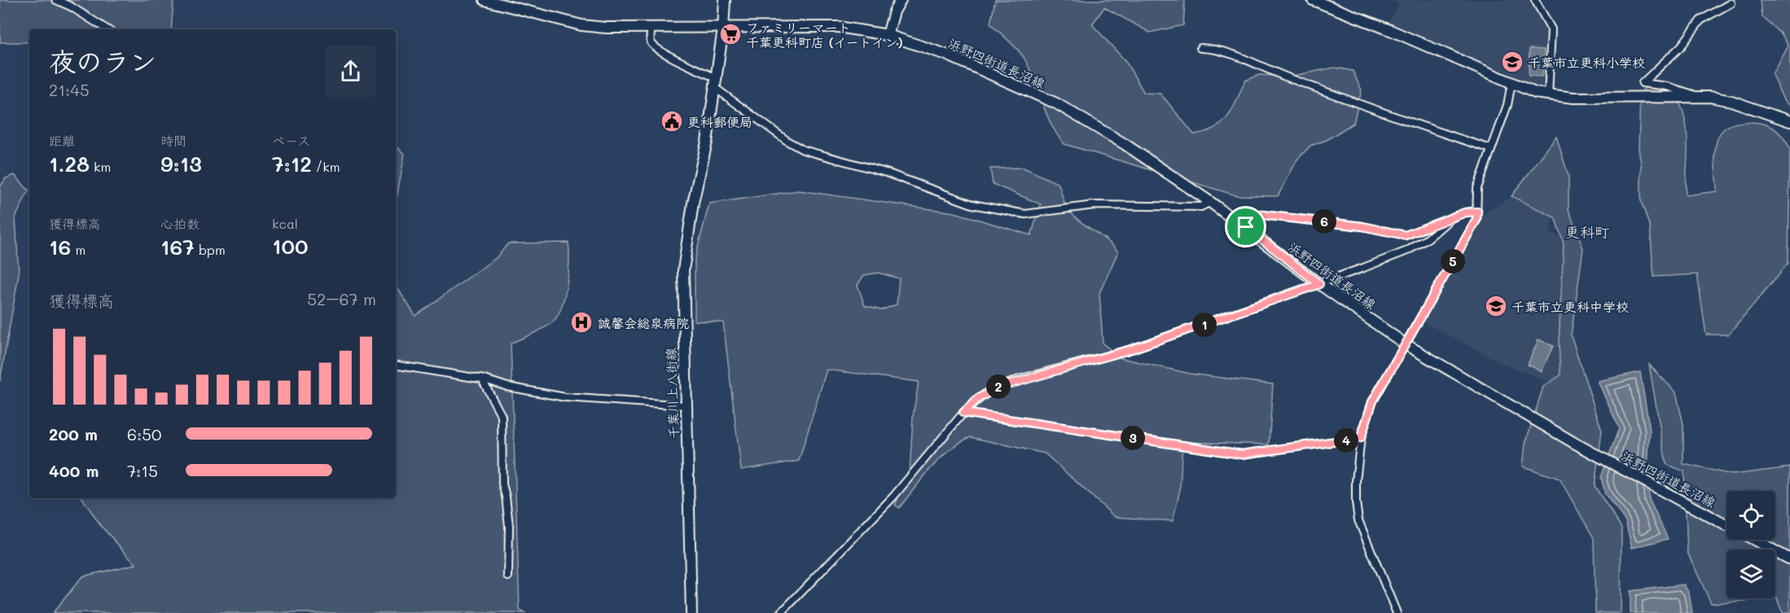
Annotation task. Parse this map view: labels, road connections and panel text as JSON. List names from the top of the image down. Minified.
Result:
{"streets":{"main road":["浜野四街道長沼線","千葉川上八街線"]},"crossings":[["浜野四街道長沼線","千葉川上八街線"]],"districts":["更科町"],"places":{"supermarket":["ファミリーマート 千葉更科町店 (イートイン)"],"school or university":["千葉市立更科小学校","千葉市立更科中学校"],"public building":["更科郵便局"],"hospital":["誠馨会総泉病院"]},"page":{"heading":["夜のラン","21:45"],"stats":[["距離","1.28 km"],["時間","9:13"],["ペース","7:12 /km"],["獲得標高","16 m"],["心拍数","167 bpm"],["kcal","100"]],"pins":["6","5","1","2","3","4"],"chart":["獲得標高","52–67 m"],"list":[{"name":"200 m","note":"6:50"},{"name":"400 m","note":"7:15"}]}}
